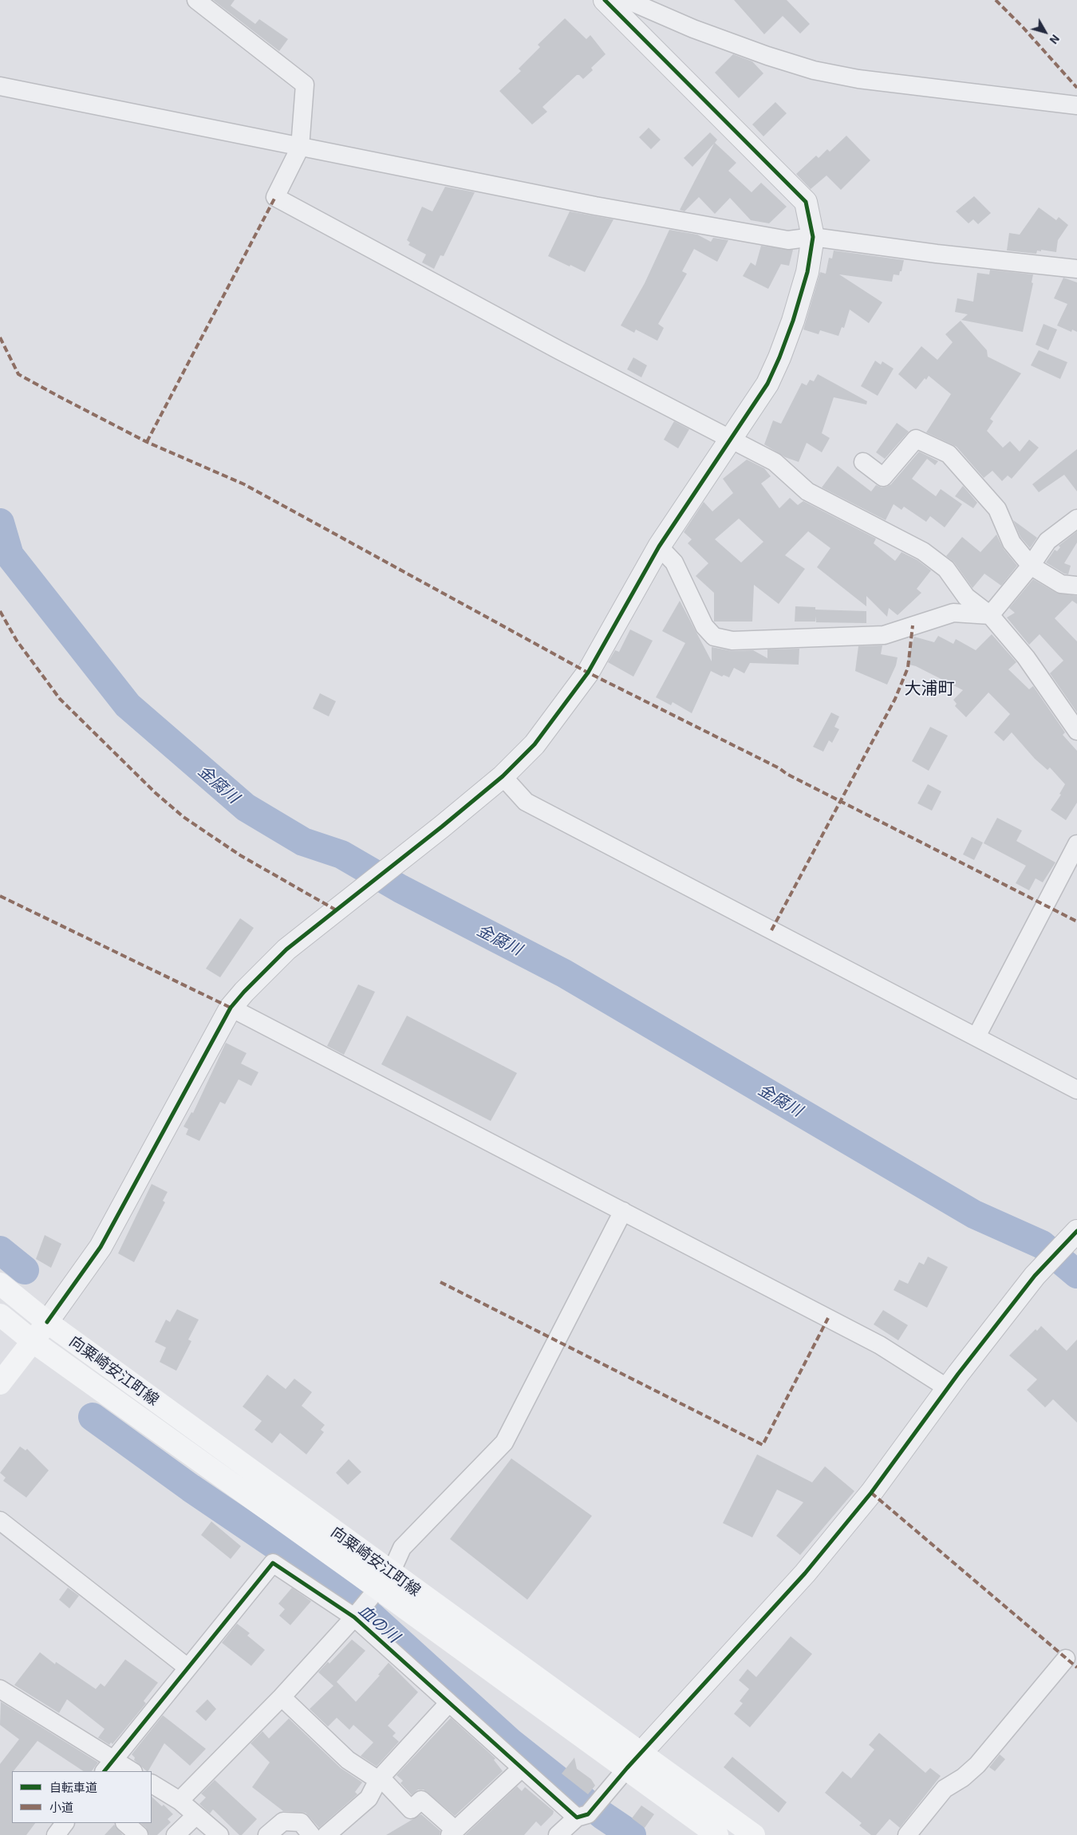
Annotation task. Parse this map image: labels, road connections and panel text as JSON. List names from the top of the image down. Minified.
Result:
{"streets":{"main road":["向粟崎安江町線"]},"districts":["大浦町"],"water":["金腐川","血の川"],"legend":["自転車道","小道"],"north":"bottom right"}
